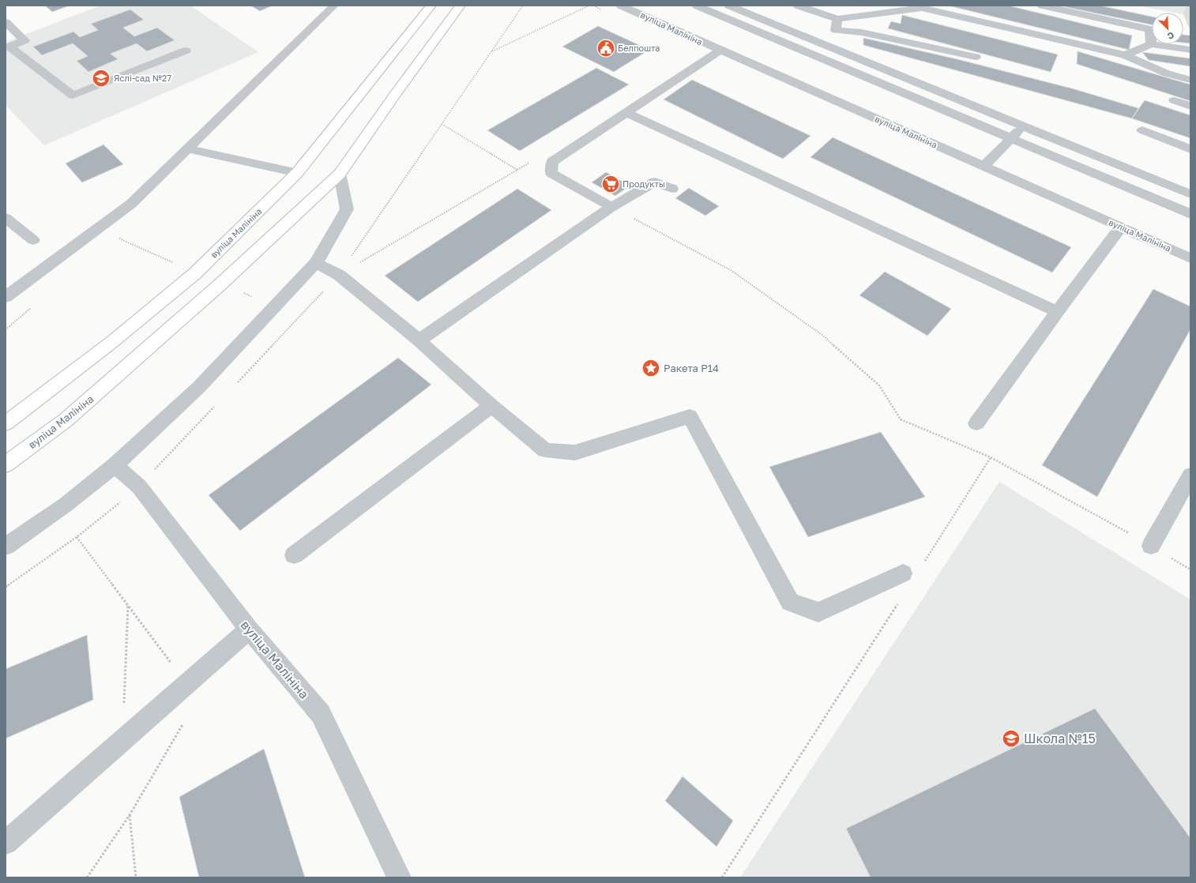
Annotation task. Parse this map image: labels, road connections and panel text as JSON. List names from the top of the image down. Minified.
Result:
{"streets":{"main road":["вуліца Малініна"]},"places":{"public building":["Белпошта"],"school or university":["Яслі-сад №27","Школа №15"],"supermarket":["Продукты"],"place":["Ракета Р14"]},"north":"bottom right"}
